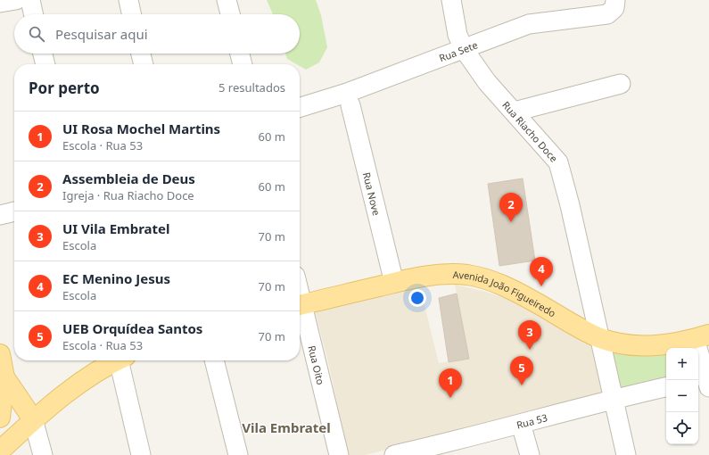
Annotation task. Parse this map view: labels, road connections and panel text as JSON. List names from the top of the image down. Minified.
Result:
{"streets":{"main road":["Avenida João Figueiredo"],"street":["Rua Sete","Rua Riacho Doce","Rua Nove","Rua Oito","Rua 53"]},"crossings":[["Rua Sete","Rua Riacho Doce"],["Rua Riacho Doce","Avenida João Figueiredo"],["Rua Riacho Doce","Rua 53"],["Rua Nove","Avenida João Figueiredo"]],"districts":["Vila Embratel"],"page":{"search":"Pesquisar aqui","heading":["Por perto","5 resultados"],"list":[{"mark":"1","name":"UI Rosa Mochel Martins","note":"Escola · Rua 53","value":"60 m"},{"mark":"2","name":"Assembleia de Deus","note":"Igreja · Rua Riacho Doce","value":"60 m"},{"mark":"3","name":"UI Vila Embratel","note":"Escola","value":"70 m"},{"mark":"4","name":"EC Menino Jesus","note":"Escola","value":"70 m"},{"mark":"5","name":"UEB Orquídea Santos","note":"Escola · Rua 53","value":"70 m"}],"pins":["2","4","3","5","1"],"map_buttons":["+","−"]}}
